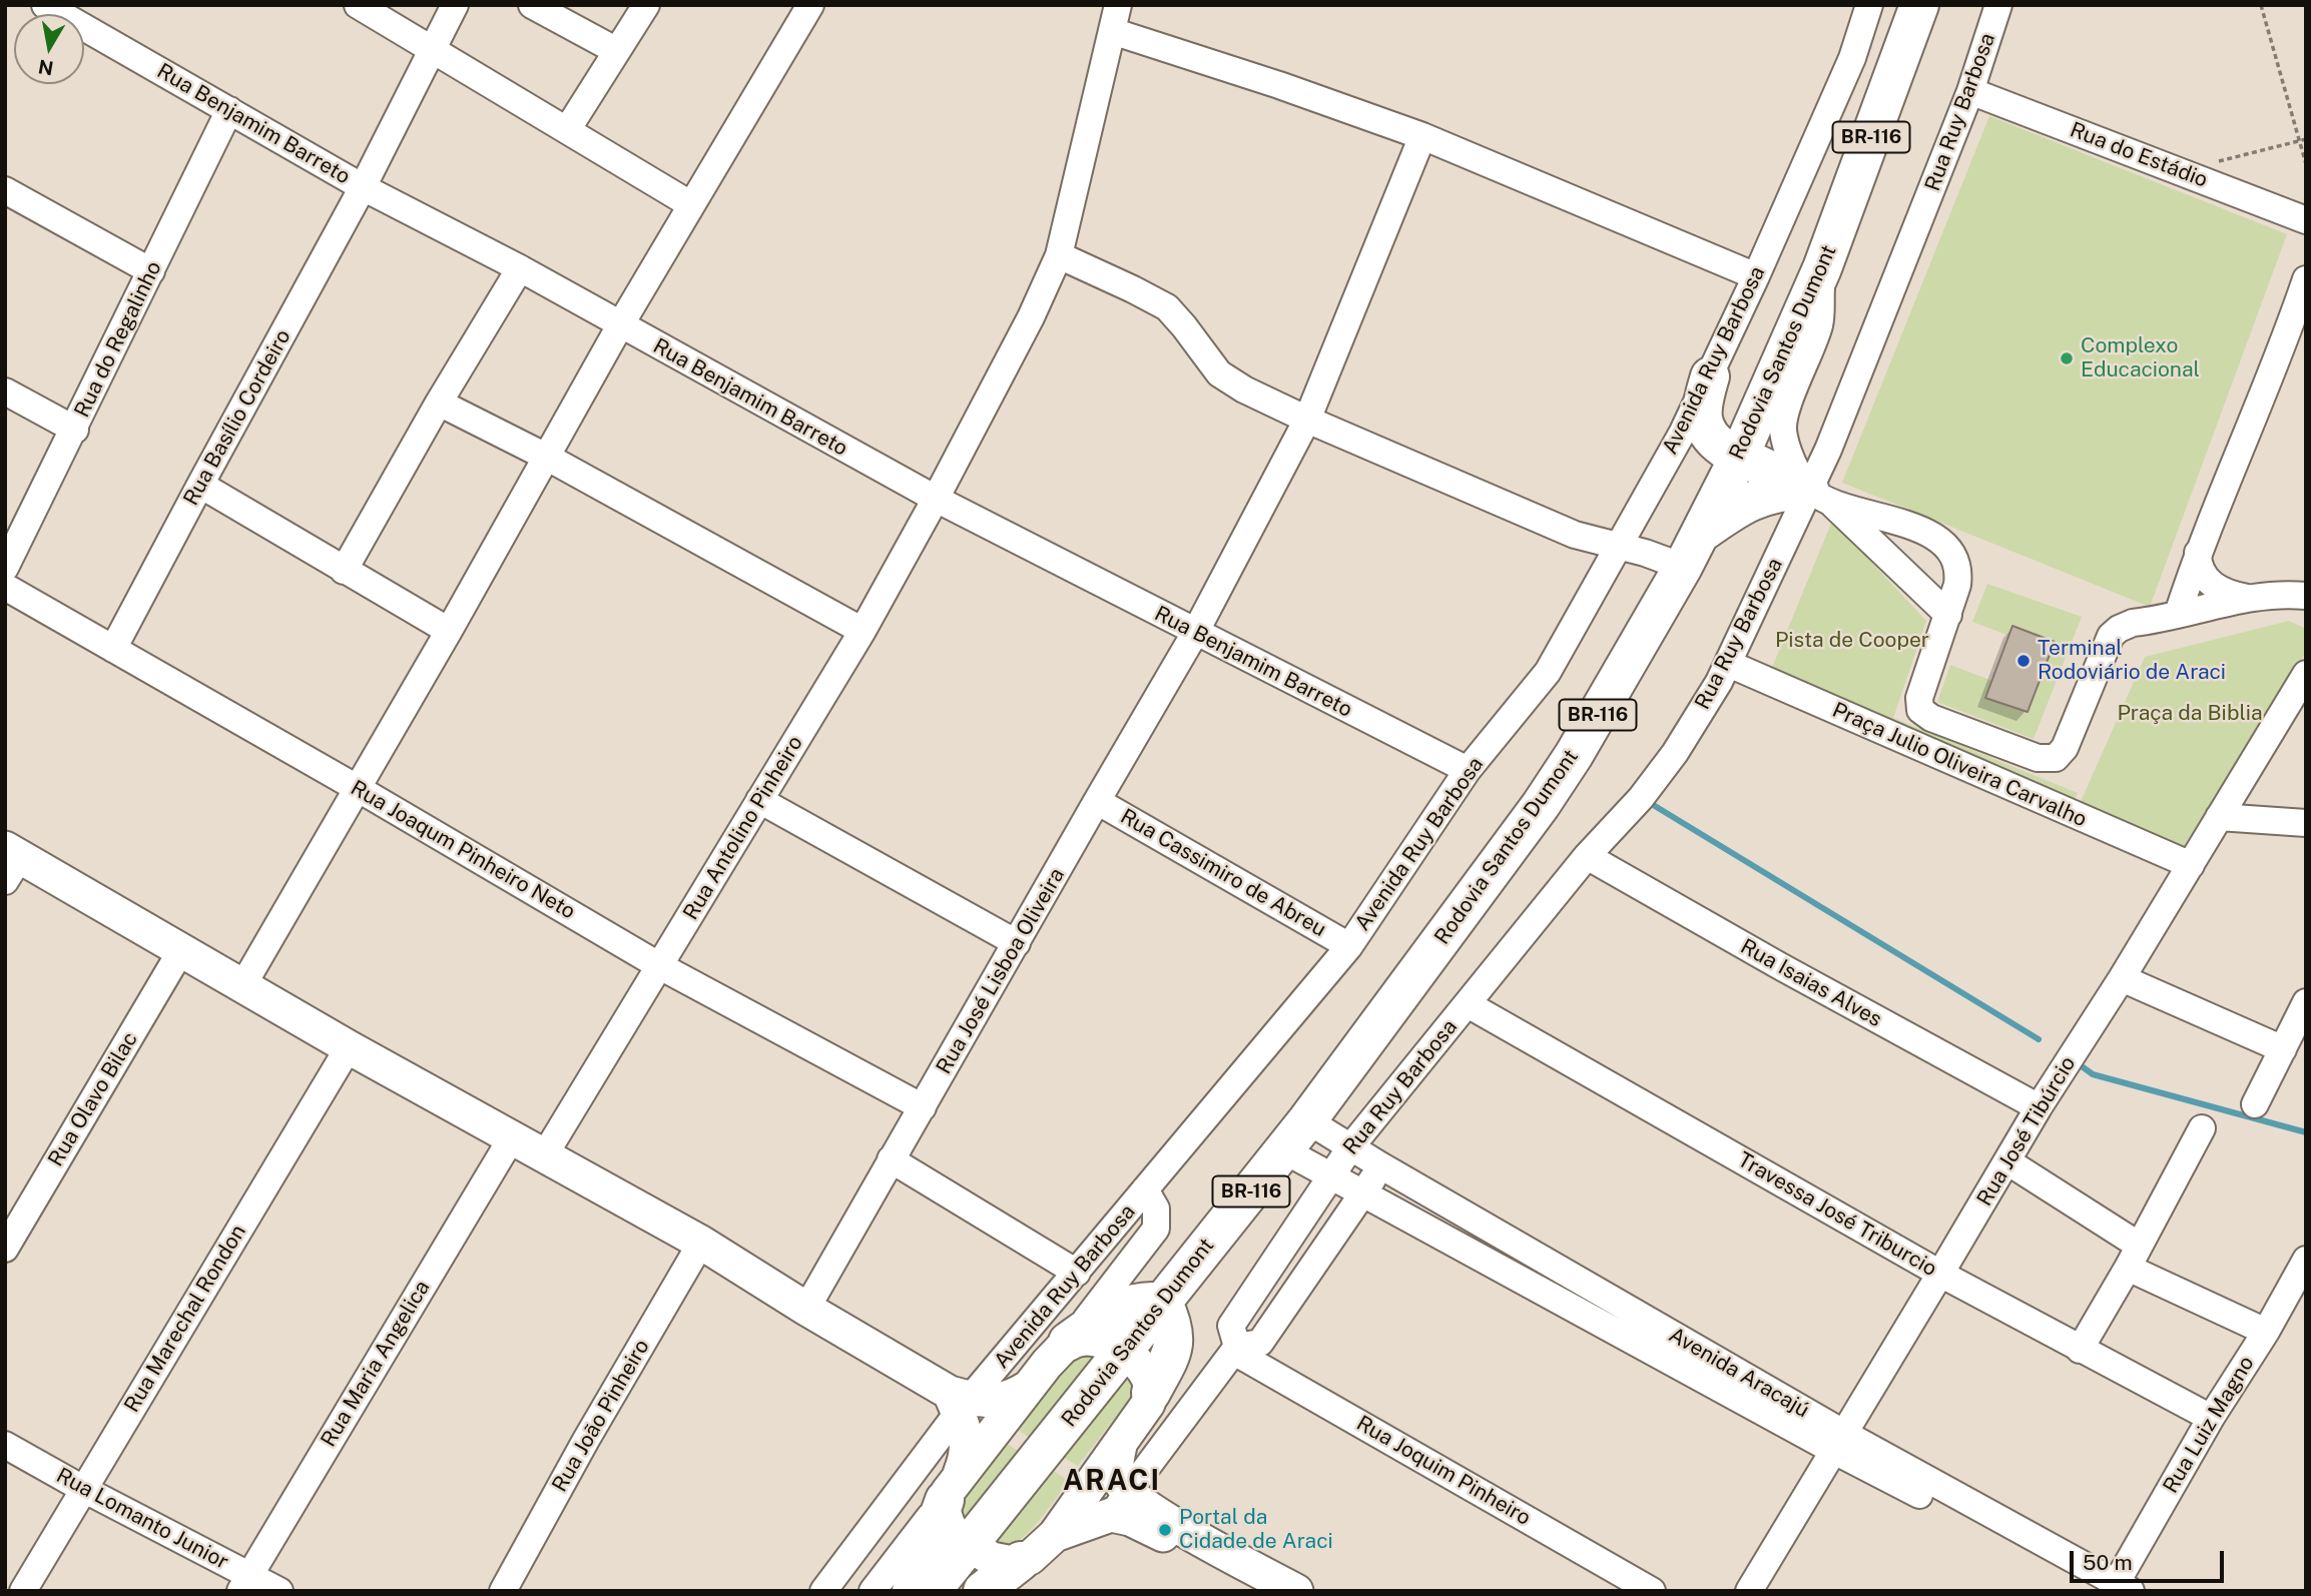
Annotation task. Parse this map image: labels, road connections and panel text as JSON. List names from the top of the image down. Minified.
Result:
{"streets":{"highway":["BR-116","Rodovia Santos Dumont"],"street":["Rua Ruy Barbosa","Rua Benjamim Barreto","Rua do Estádio","Rua do Regalinho","Avenida Ruy Barbosa","Rua Basílio Cordeiro","Praça Julio Oliveira Carvalho","Rua Antolino Pinheiro","Rua Joaqum Pinheiro Neto","Rua Cassimiro de Abreu","Rua José Lisboa Oliveira","Rua Isaias Alves","Rua Olavo Bilac","Rua José Tibúrcio","Travessa José Triburcio","Rua Marechal Rondon","Rua Maria Angelica","Avenida Aracajú","Rua João Pinheiro","Rua Luiz Magno","Rua Joquim Pinheiro","Rua Lomanto Junior"]},"crossings":[["Rua Ruy Barbosa","Rua do Estádio"],["Rua Ruy Barbosa","Praça Julio Oliveira Carvalho"],["Rua Ruy Barbosa","Rua Isaias Alves"],["Rua Ruy Barbosa","Travessa José Triburcio"],["Rua Ruy Barbosa","Avenida Aracajú"],["Rua Ruy Barbosa","Rua Joquim Pinheiro"],["Rua Benjamim Barreto","Rua do Regalinho"],["Rua Benjamim Barreto","Avenida Ruy Barbosa"],["Rua Benjamim Barreto","Rua Basílio Cordeiro"],["Rua Benjamim Barreto","Rua Antolino Pinheiro"],["Rua Benjamim Barreto","Rua José Lisboa Oliveira"],["Rodovia Santos Dumont","Avenida Aracajú"],["Avenida Ruy Barbosa","Rua Cassimiro de Abreu"],["Rua Basílio Cordeiro","Rua Joaqum Pinheiro Neto"],["Praça Julio Oliveira Carvalho","Rua José Tibúrcio"],["Rua Antolino Pinheiro","Rua Joaqum Pinheiro Neto"],["Rua Joaqum Pinheiro Neto","Rua José Lisboa Oliveira"],["Rua Cassimiro de Abreu","Rua José Lisboa Oliveira"],["Rua Isaias Alves","Rua José Tibúrcio"],["Rua José Tibúrcio","Travessa José Triburcio"],["Rua José Tibúrcio","Avenida Aracajú"],["Travessa José Triburcio","Rua Luiz Magno"],["Rua Marechal Rondon","Rua Lomanto Junior"],["Rua Maria Angelica","Rua Lomanto Junior"],["Avenida Aracajú","Rua Luiz Magno"]],"districts":["ARACI"],"parks":["Pista de Cooper","Praça da Biblia"],"places":["Complexo Educacional","Terminal Rodoviário de Araci","Portal da Cidade de Araci"],"scale_bar":"50 m","north":"bottom"}
